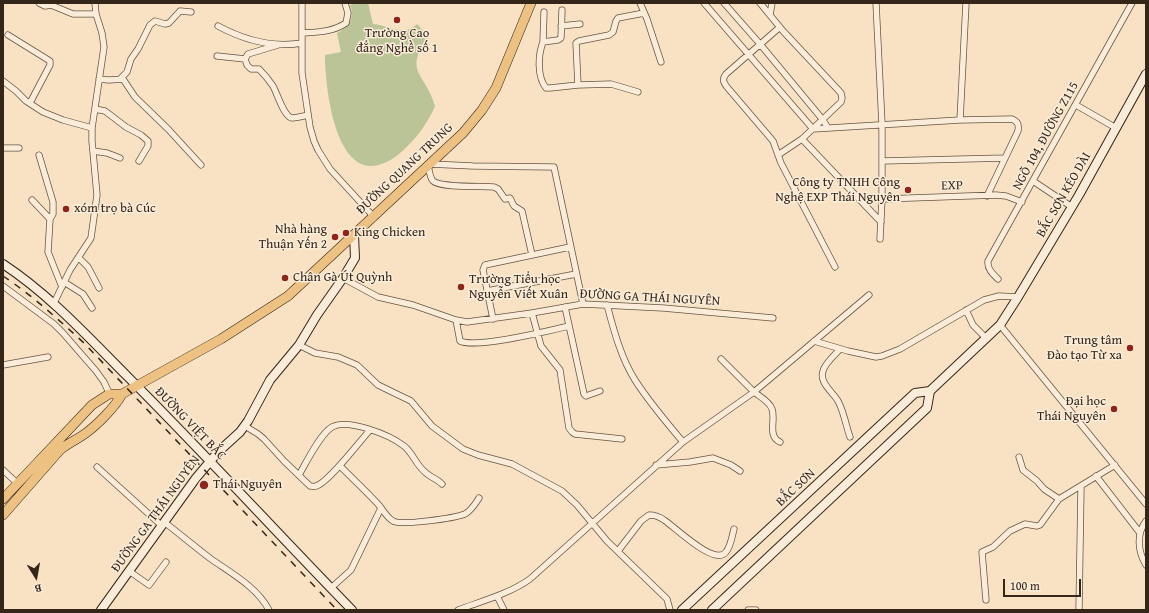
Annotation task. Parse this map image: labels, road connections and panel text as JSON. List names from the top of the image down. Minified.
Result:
{"streets":{"main road":["ĐƯỜNG QUANG TRUNG","BẮC SƠN KÉO DÀI","ĐƯỜNG GA THÁI NGUYÊN","ĐƯỜNG VIỆT BẮC","BẮC SƠN"],"street":["NGÕ 104, ĐƯỜNG Z115","EXP"]},"crossings":[["NGÕ 104, ĐƯỜNG Z115","EXP"],["ĐƯỜNG QUANG TRUNG","ĐƯỜNG GA THÁI NGUYÊN"],["ĐƯỜNG QUANG TRUNG","ĐƯỜNG VIỆT BẮC"],["BẮC SƠN KÉO DÀI","BẮC SƠN"],["ĐƯỜNG GA THÁI NGUYÊN","ĐƯỜNG VIỆT BẮC"]],"places":["Trường Cao đẳng Nghề số 1","Công ty TNHH Công Nghệ EXP Thái Nguyên","xóm trọ bà Cúc","King Chicken","Nhà hàng Thuận Yến 2","Chân Gà Út Quỳnh","Trường Tiểu học Nguyễn Viết Xuân","Trung tâm Đào tạo Từ xa","Đại học Thái Nguyên","Thái Nguyên"],"scale_bar":"100 m","north":"bottom"}
